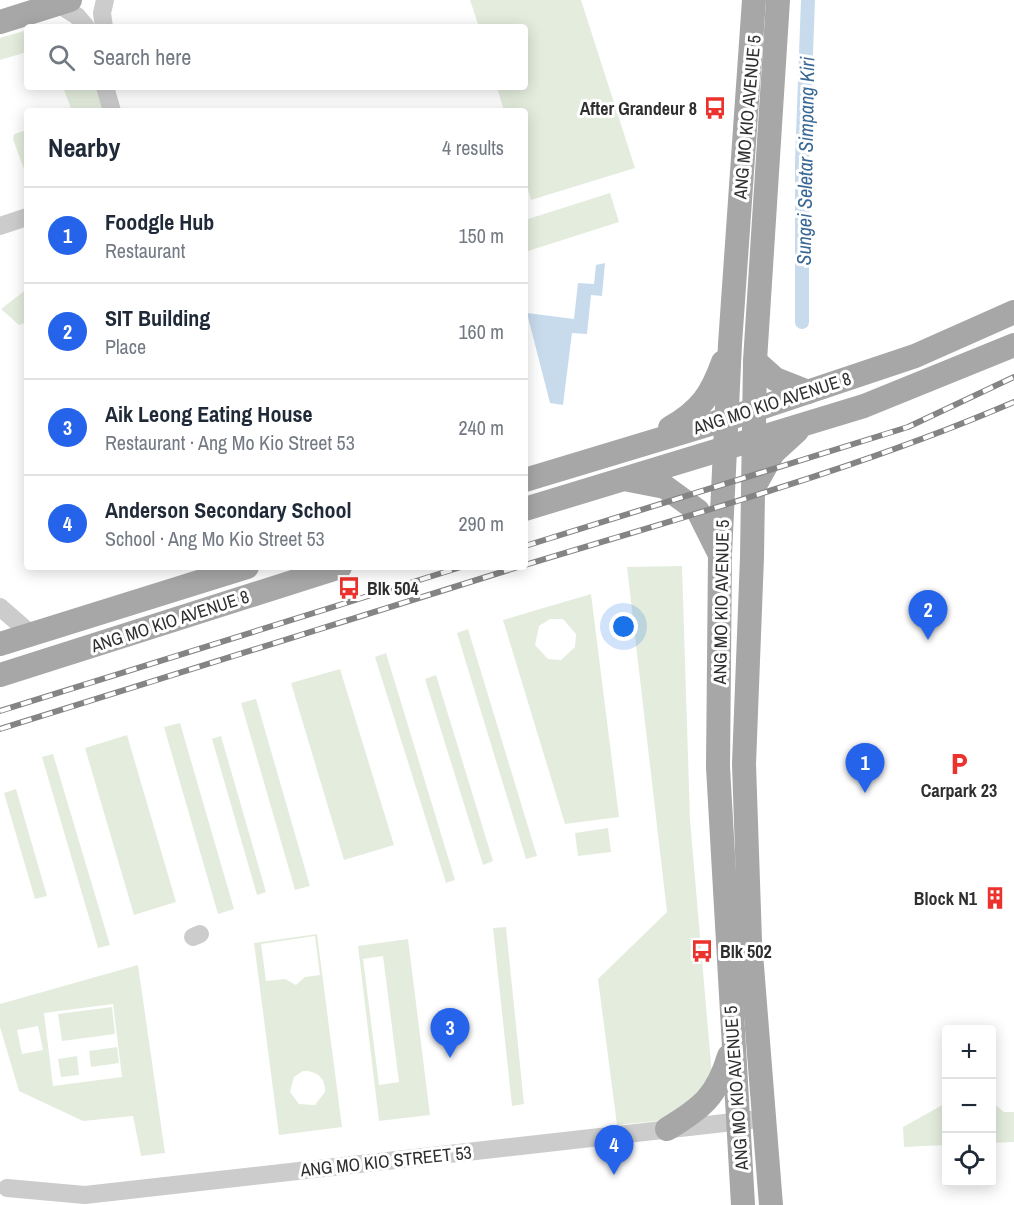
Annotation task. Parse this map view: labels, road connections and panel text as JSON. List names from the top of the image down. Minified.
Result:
{"streets":{"main road":["ANG MO KIO AVENUE 5","ANG MO KIO AVENUE 8"],"street":["ANG MO KIO STREET 53"]},"crossings":[["ANG MO KIO AVENUE 5","ANG MO KIO AVENUE 8"],["ANG MO KIO AVENUE 5","ANG MO KIO STREET 53"]],"water":["Sungei Seletar Simpang Kiri"],"places":{"bus stop":["After Grandeur 8","Blk 504","Blk 502"],"parking":["Carpark 23"],"building":["Block N1"]},"page":{"search":"Search here","heading":["Nearby","4 results"],"list":[{"mark":"1","name":"Foodgle Hub","note":"Restaurant","value":"150 m"},{"mark":"2","name":"SIT Building","note":"Place","value":"160 m"},{"mark":"3","name":"Aik Leong Eating House","note":"Restaurant · Ang Mo Kio Street 53","value":"240 m"},{"mark":"4","name":"Anderson Secondary School","note":"School · Ang Mo Kio Street 53","value":"290 m"}],"pins":["2","1","3","4"],"map_buttons":["+","−"]}}
